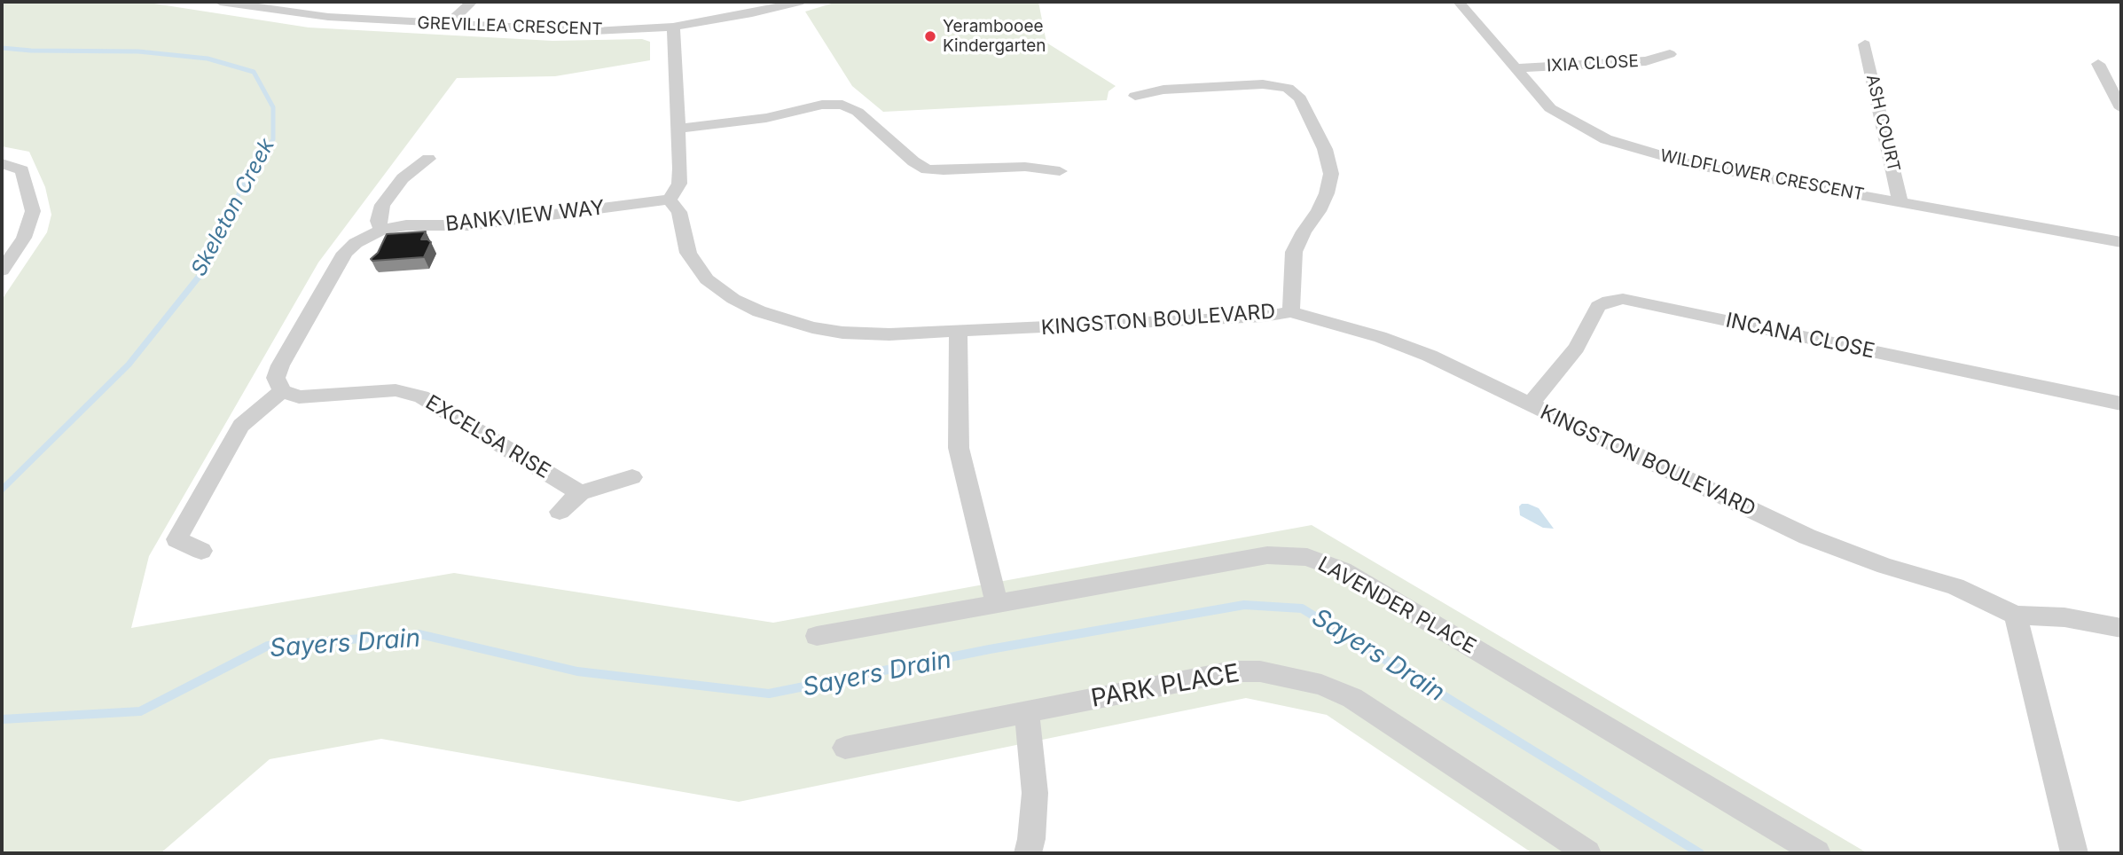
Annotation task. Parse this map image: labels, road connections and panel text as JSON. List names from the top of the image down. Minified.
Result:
{"streets":{"street":["GREVILLEA CRESCENT","IXIA CLOSE","ASH COURT","WILDFLOWER CRESCENT","BANKVIEW WAY","KINGSTON BOULEVARD","INCANA CLOSE","EXCELSA RISE","LAVENDER PLACE","PARK PLACE"]},"crossings":[["IXIA CLOSE","WILDFLOWER CRESCENT"],["ASH COURT","WILDFLOWER CRESCENT"],["BANKVIEW WAY","KINGSTON BOULEVARD"],["KINGSTON BOULEVARD","INCANA CLOSE"]],"water":["Skeleton Creek","Sayers Drain"],"places":["Yerambooee Kindergarten"]}
